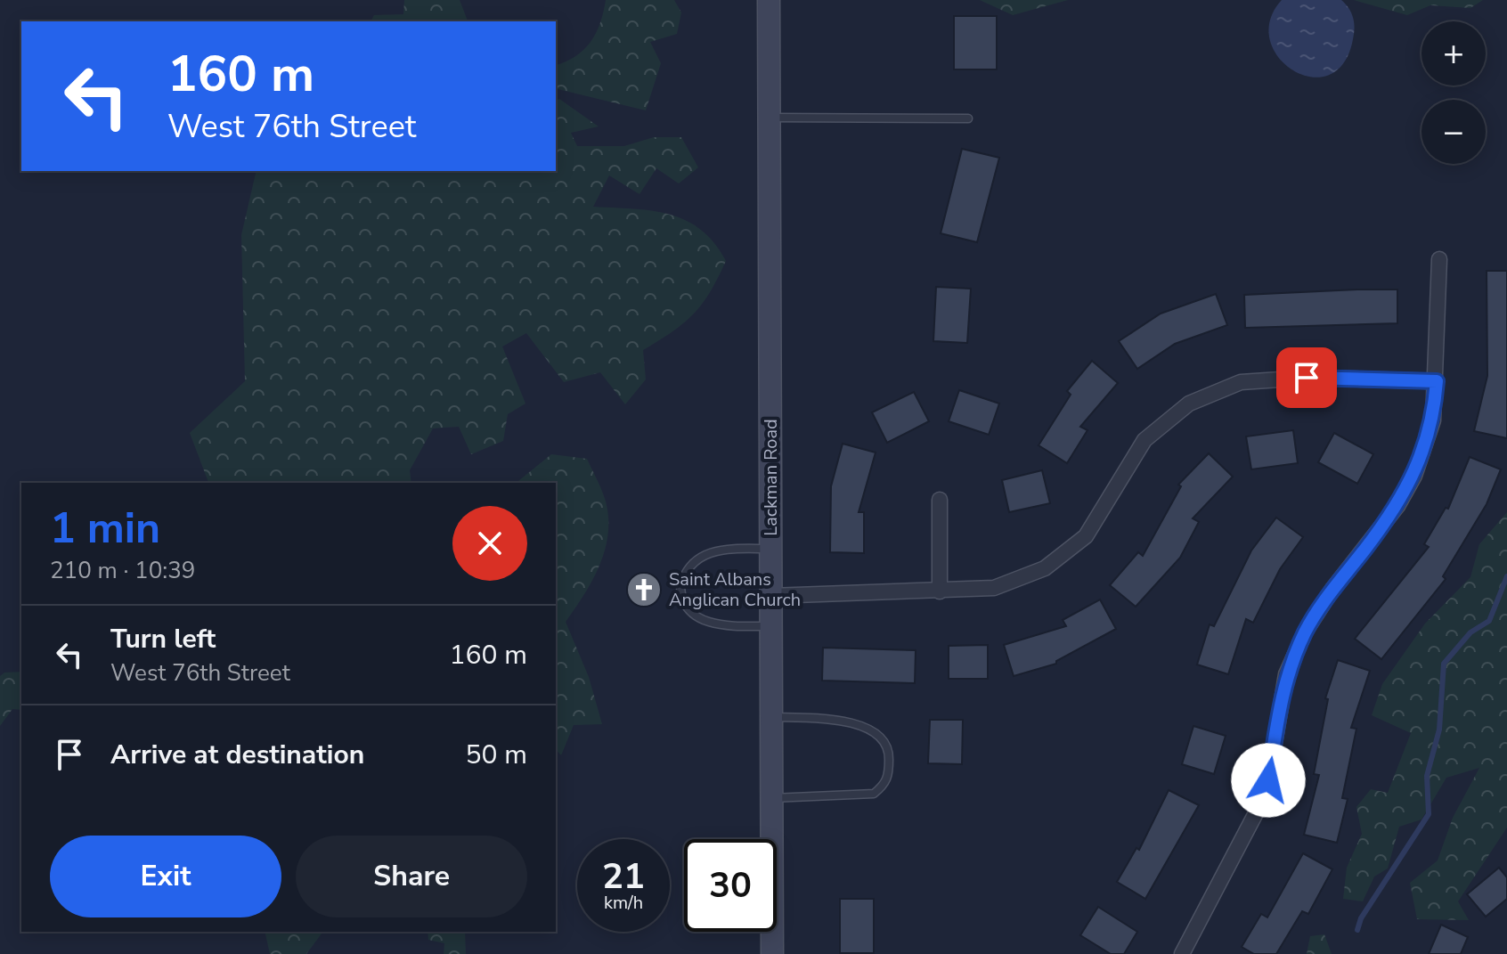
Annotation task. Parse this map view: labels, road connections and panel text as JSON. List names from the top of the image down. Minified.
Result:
{"streets":{"main road":["Lackman Road"]},"places":{"church":["Saint Albans Anglican Church"]},"page":{"map_buttons":["+","−"],"turn":["160 m","West 76th Street"],"heading":["1 min","210 m · 10:39"],"list":[{"name":"Turn left","note":"West 76th Street","value":"160 m"},{"name":"Arrive at destination","value":"50 m"}],"buttons":["Exit","Share"],"speed":"21 km/h","limit":"30"}}
